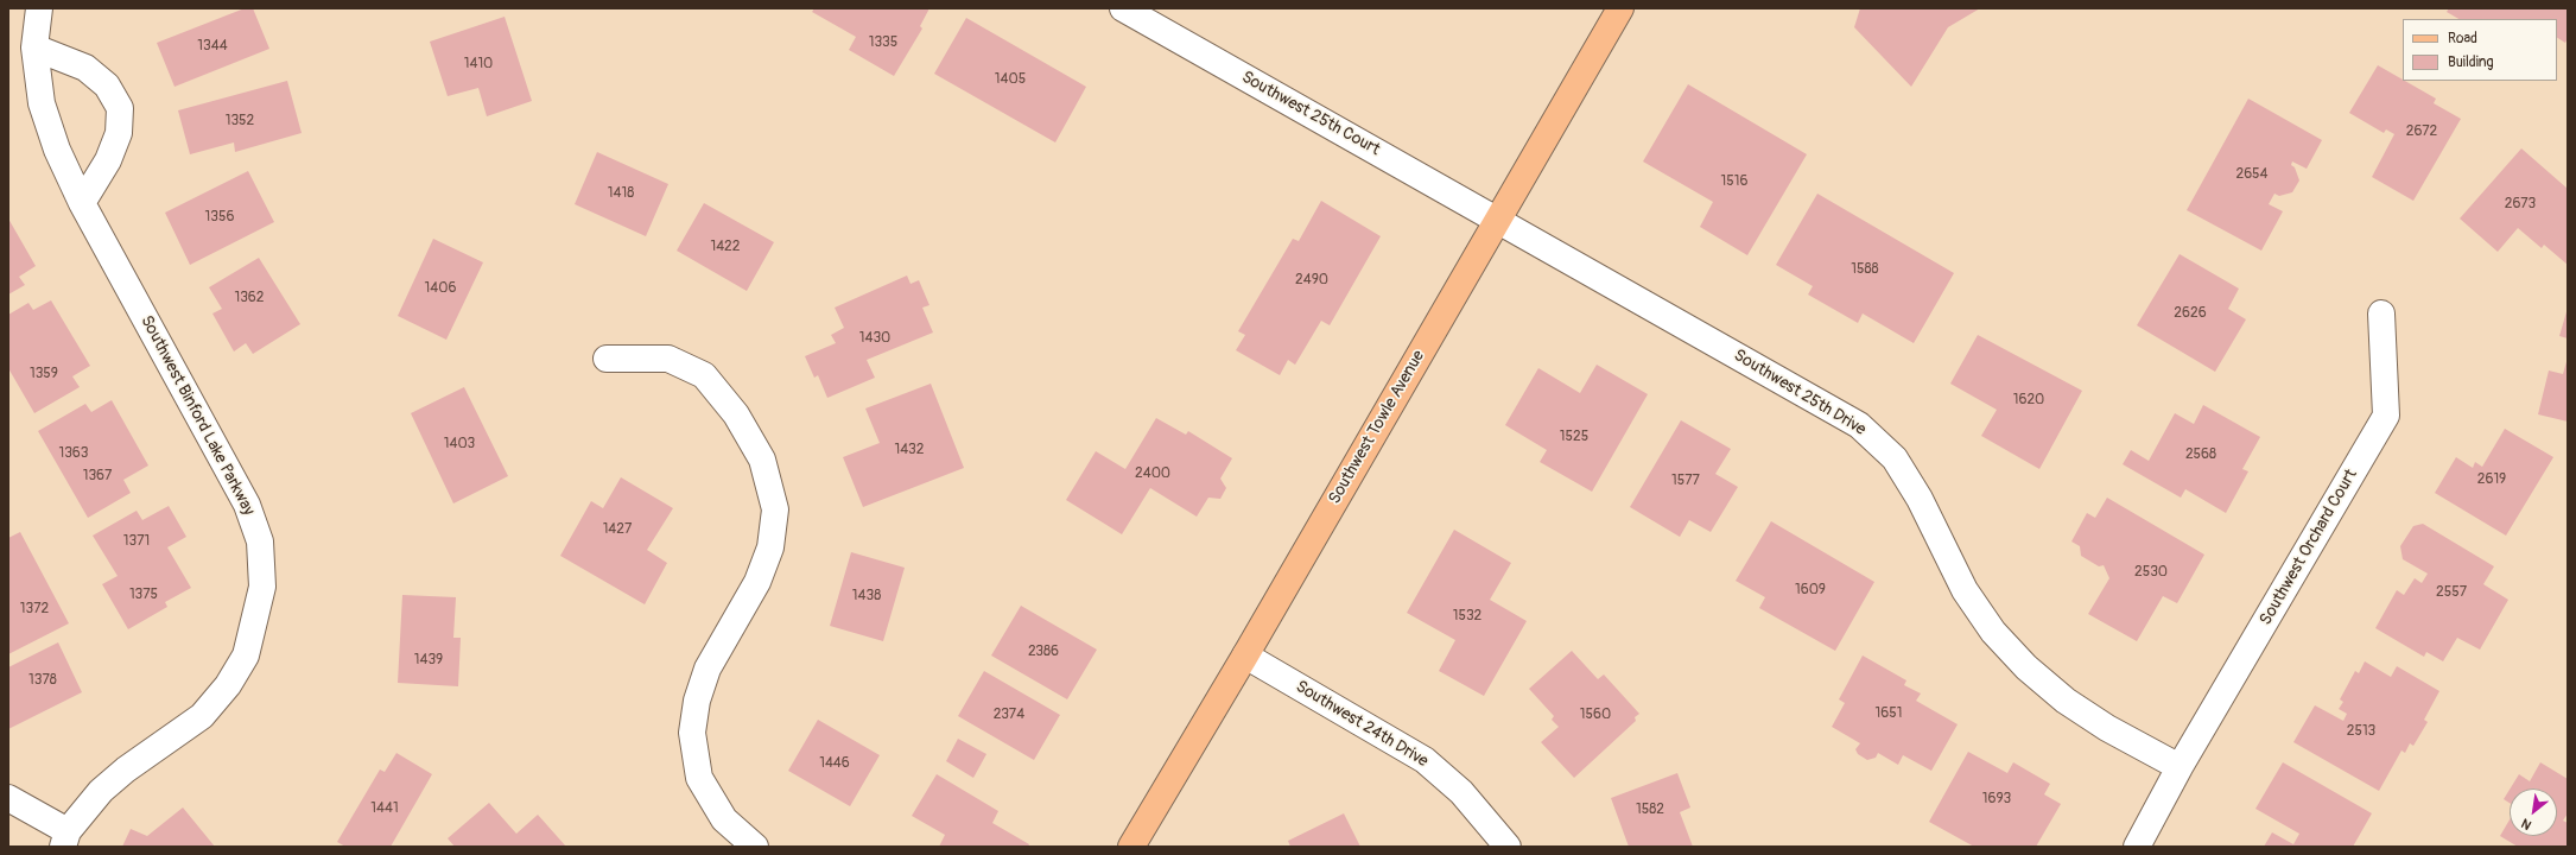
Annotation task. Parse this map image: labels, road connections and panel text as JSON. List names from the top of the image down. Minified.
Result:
{"streets":{"main road":["Southwest Towle Avenue"],"street":["Southwest 25th Court","Southwest 25th Drive","Southwest Binford Lake Parkway","Southwest Orchard Court","Southwest 24th Drive"]},"crossings":[["Southwest 25th Court","Southwest 25th Drive"],["Southwest 25th Court","Southwest Towle Avenue"],["Southwest 25th Drive","Southwest Towle Avenue"],["Southwest 25th Drive","Southwest Orchard Court"],["Southwest Towle Avenue","Southwest 24th Drive"]],"house_numbers":["1335","1344","1410","1405","1352","2672","2654","1516","1418","2673","1356","1422","1588","2490","1406","1362","2626","1430","1359","1620","1525","1403","1432","1363","2568","2400","1367","2619","1577","1427","1371","2530","1609","2557","1375","1438","1372","1532","2386","1439","1378","1651","2374","1560","2513","1446","1693","1441","1582"],"legend":["Road","Building"],"north":"bottom left"}
